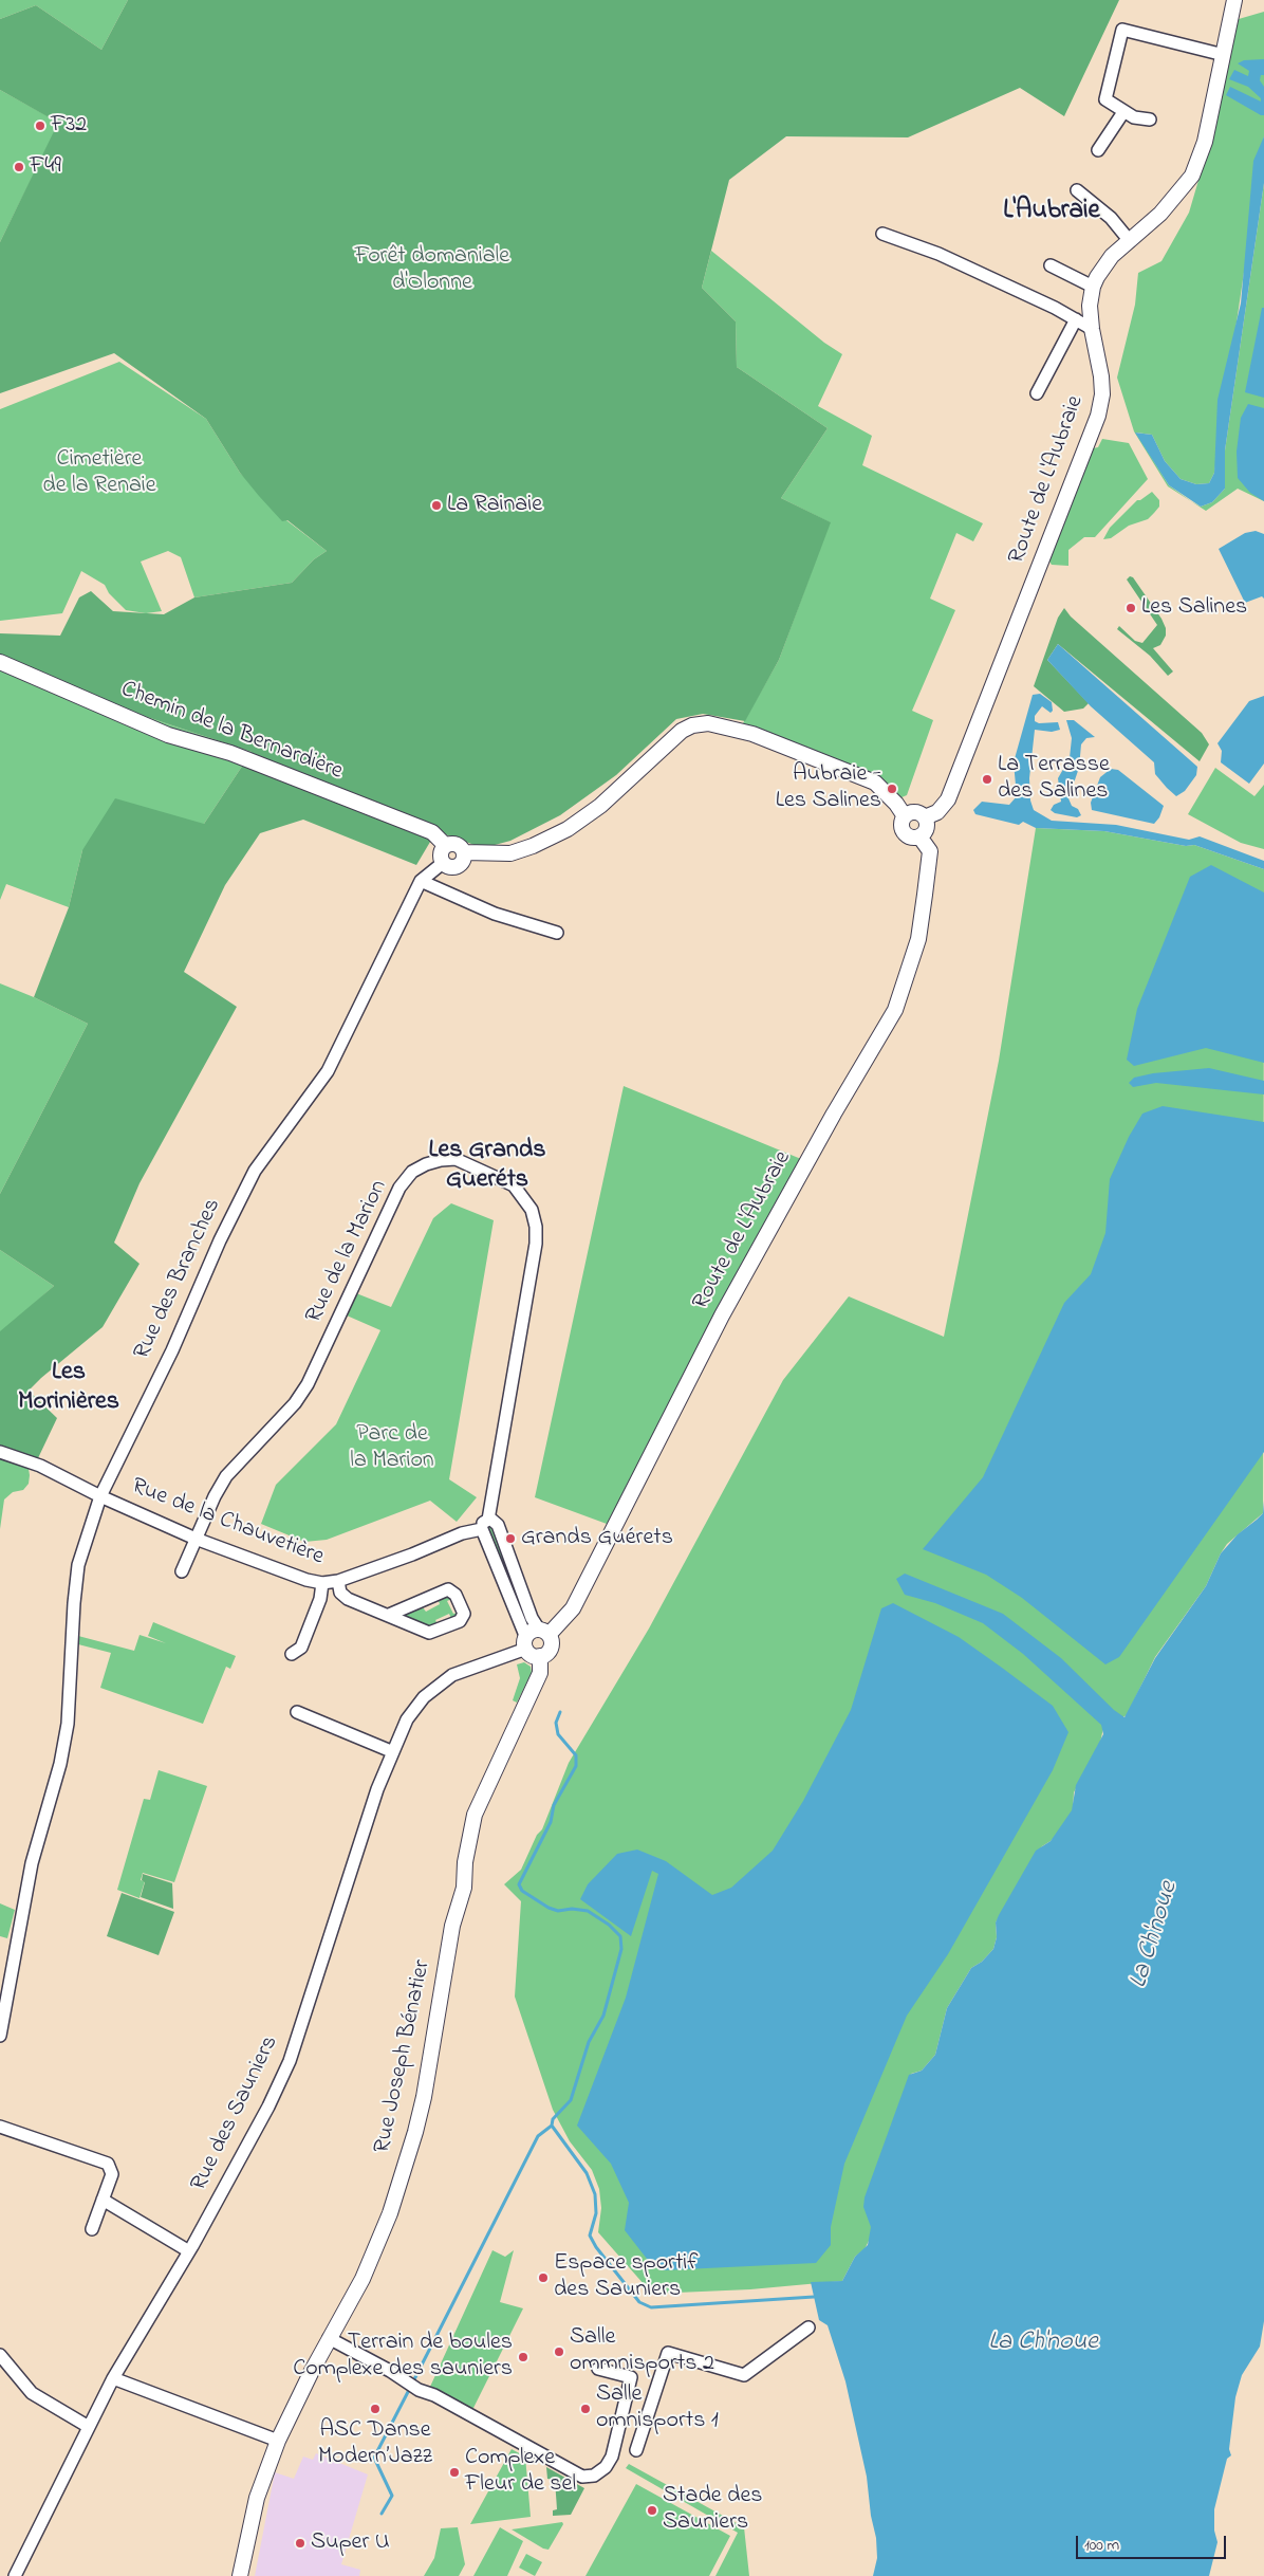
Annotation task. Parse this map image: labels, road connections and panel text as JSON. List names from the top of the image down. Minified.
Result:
{"streets":{"street":["Route de L'Aubraie","Chemin de la Bernardière","Rue de la Marion","Rue des Branches","Rue de la Chauvetière","Rue Joseph Bénatier","Rue des Sauniers"]},"crossings":[["Route de L'Aubraie","Rue Joseph Bénatier"],["Route de L'Aubraie","Rue des Sauniers"],["Chemin de la Bernardière","Rue des Branches"],["Rue de la Marion","Rue de la Chauvetière"],["Rue des Branches","Rue de la Chauvetière"],["Rue Joseph Bénatier","Rue des Sauniers"]],"districts":["L'Aubraie","Les Grands Gueréts","Les Morinières"],"water":["La Ch'noue"],"parks":["Forêt domaniale d'Olonne","Cimetière de la Renaie","Parc de la Marion"],"places":["F32","F49","La Rainaie","Les Salines","La Terrasse des Salines","Aubraie - Les Salines","Grands Guérets","Espace sportif des Sauniers","Salle ommnisports 2","Terrain de boules Complexe des sauniers","ASC Danse Modern’Jazz","Salle omnisports 1","Complexe Fleur de sel","Stade des Sauniers","Super U"],"scale_bar":"100 m"}
